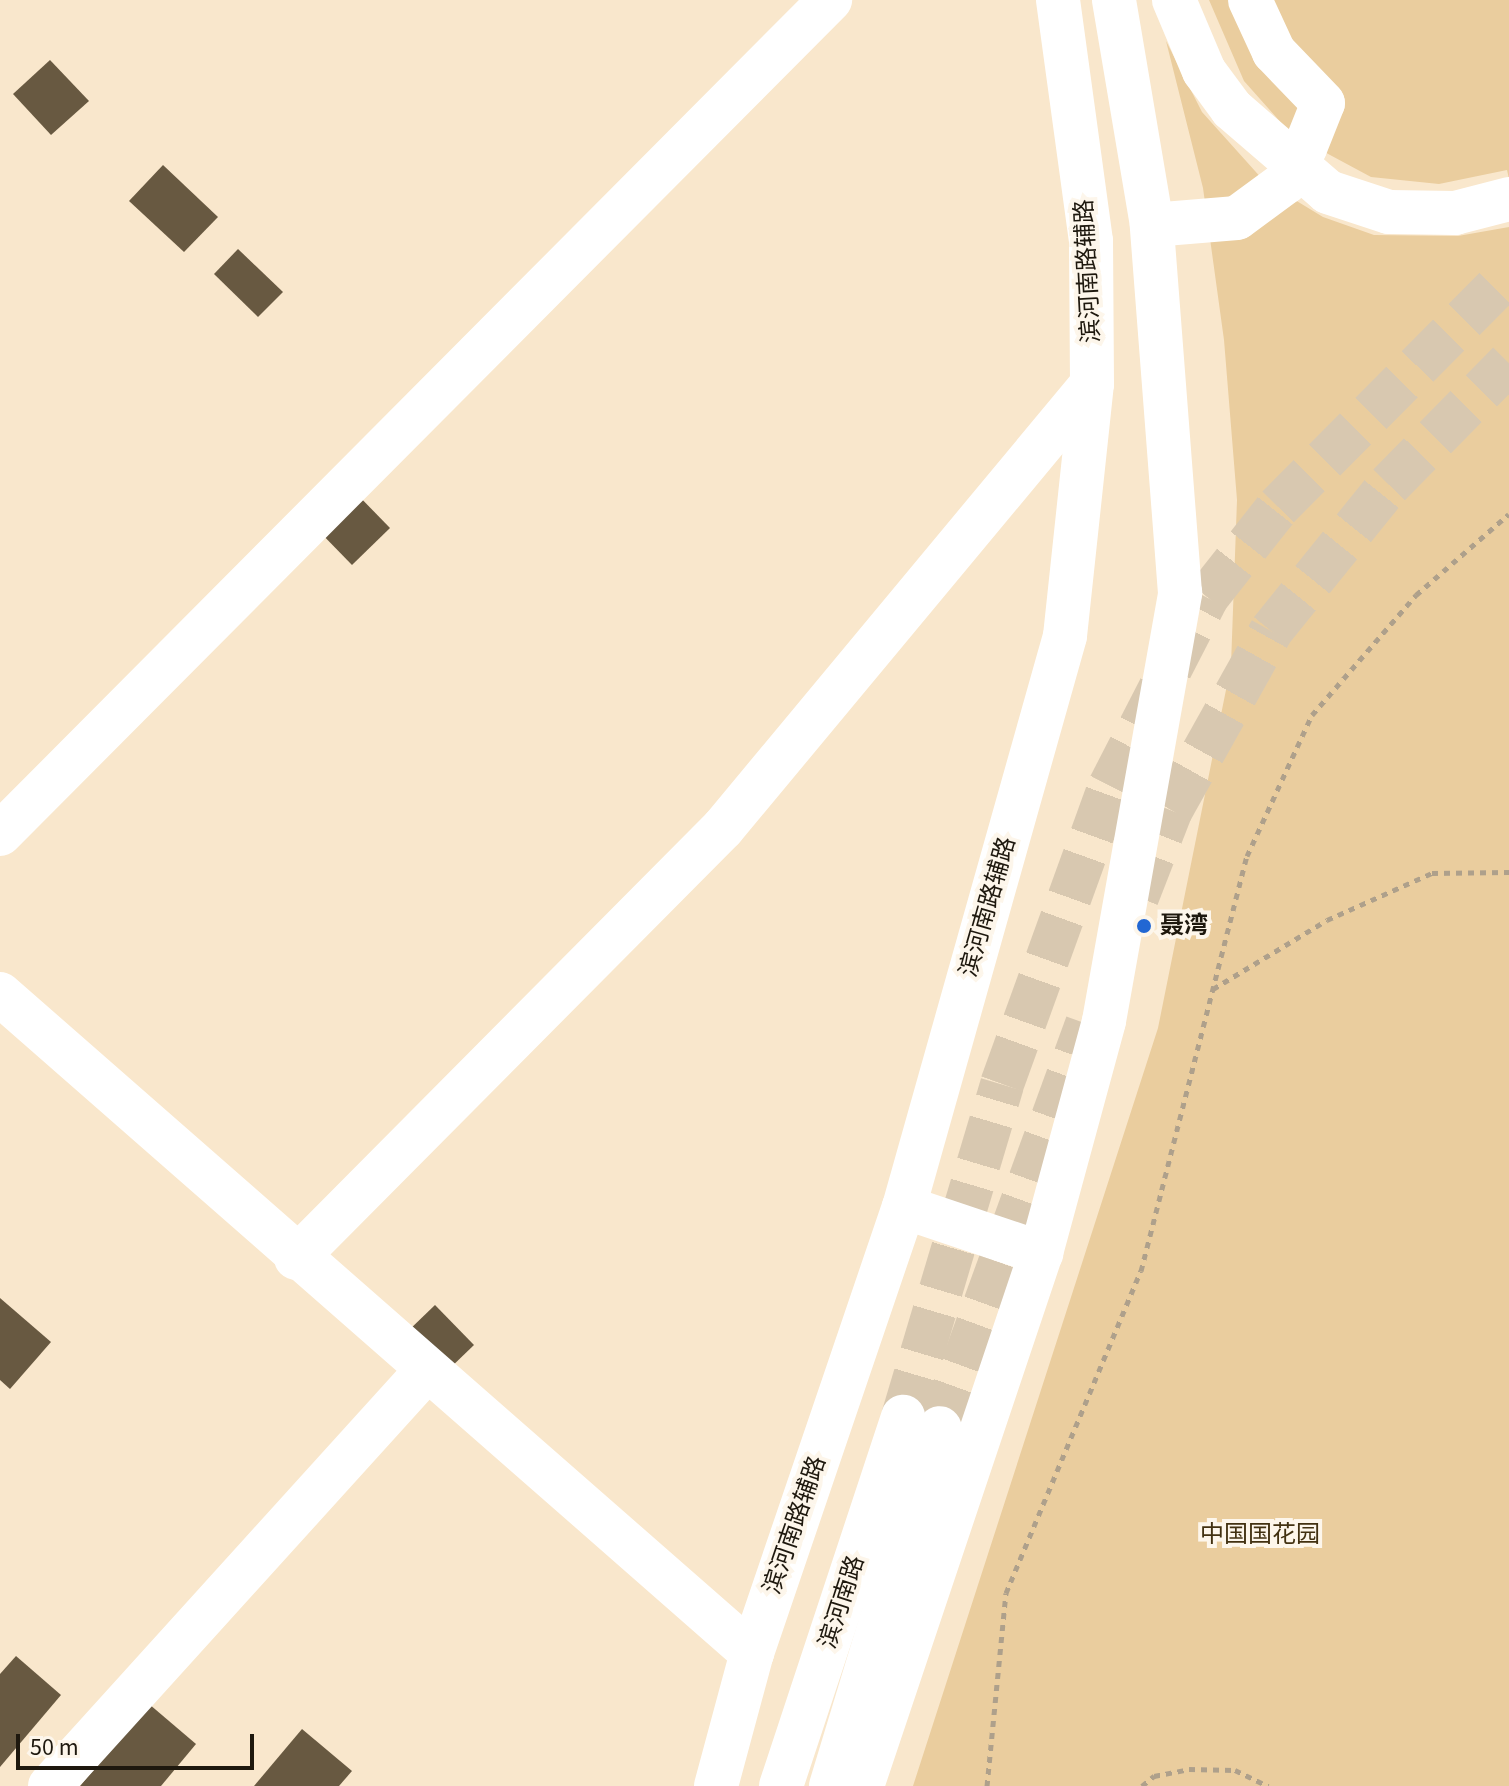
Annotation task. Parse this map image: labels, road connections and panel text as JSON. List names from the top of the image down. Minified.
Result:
{"streets":{"main road":["滨河南路辅路","滨河南路"]},"parks":["中国国花园"],"places":["聂湾"],"scale_bar":"50 m"}
